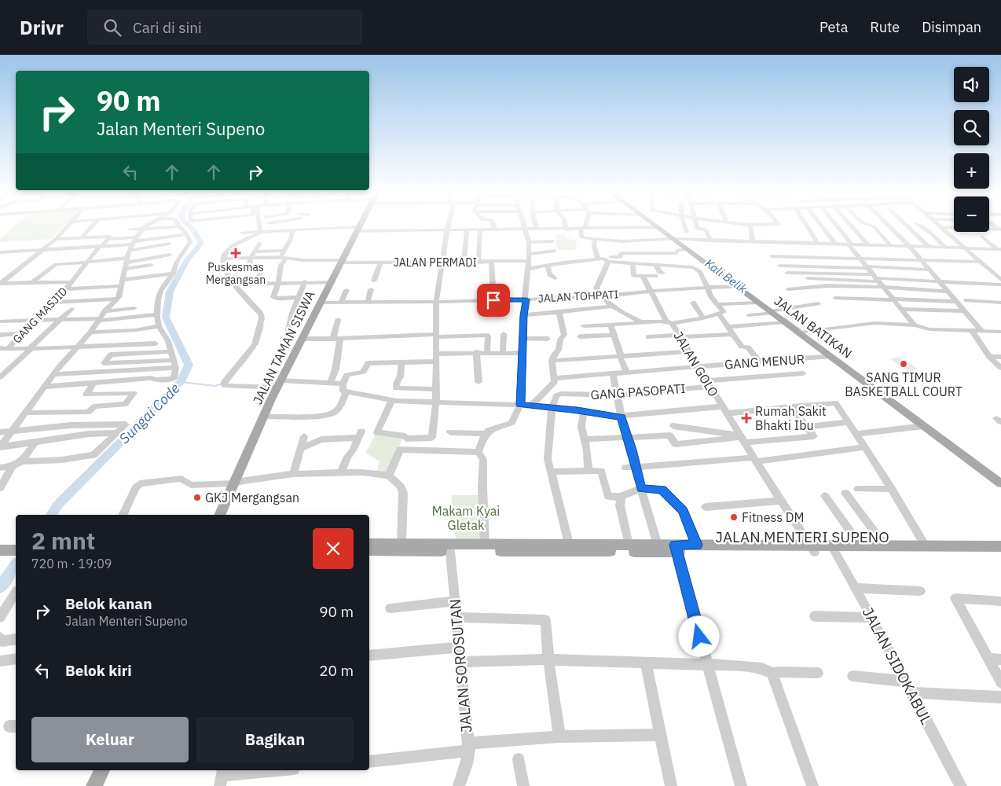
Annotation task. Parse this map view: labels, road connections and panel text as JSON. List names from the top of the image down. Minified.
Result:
{"streets":{"main road":["JALAN BATIKAN","JALAN TAMAN SISWA","JALAN MENTERI SUPENO"],"street":["JALAN PERMADI","JALAN TOHPATI","GANG MASJID","GANG MENUR","JALAN GOLO","GANG PASOPATI","JALAN SOROSUTAN","JALAN SIDOKABUL"]},"crossings":[["JALAN PERMADI","JALAN TAMAN SISWA"],["JALAN TOHPATI","JALAN BATIKAN"],["JALAN TOHPATI","JALAN TAMAN SISWA"],["JALAN TOHPATI","JALAN GOLO"],["JALAN BATIKAN","GANG MENUR"],["GANG MENUR","JALAN GOLO"],["JALAN GOLO","GANG PASOPATI"],["JALAN GOLO","JALAN MENTERI SUPENO"],["JALAN MENTERI SUPENO","JALAN SOROSUTAN"],["JALAN MENTERI SUPENO","JALAN SIDOKABUL"]],"water":["Kali Belik","Sungai Code"],"parks":["Makam Kyai Gletak"],"places":{"health":["Puskesmas Mergangsan","Rumah Sakit Bhakti Ibu"],"other":["SANG TIMUR BASKETBALL COURT","GKJ Mergangsan","Fitness DM"]},"page":{"header":"Drivr","search":"Cari di sini","nav":["Peta","Rute","Disimpan"],"map_buttons":["+","−"],"turn":["90 m","Jalan Menteri Supeno"],"heading":["2 mnt","720 m · 19:09"],"list":[{"name":"Belok kanan","note":"Jalan Menteri Supeno","value":"90 m"},{"name":"Belok kiri","value":"20 m"}],"buttons":["Keluar","Bagikan"]}}
